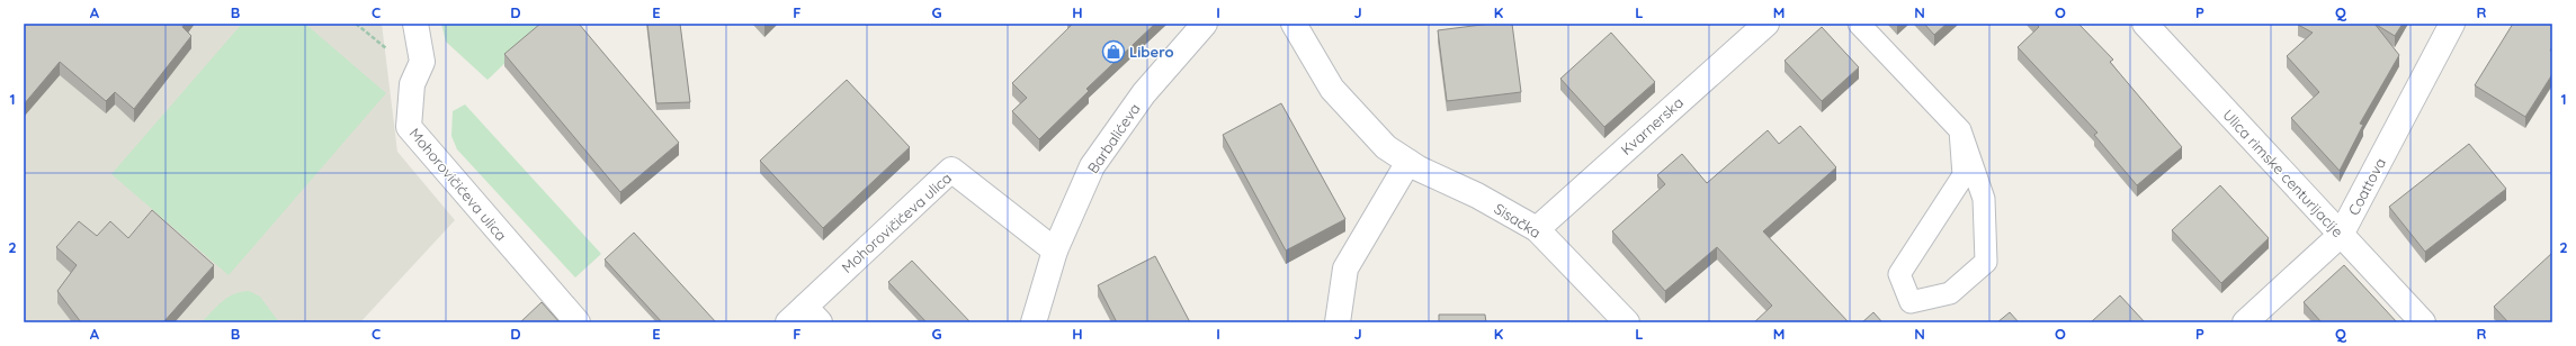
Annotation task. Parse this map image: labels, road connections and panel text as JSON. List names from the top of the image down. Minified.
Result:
{"streets":{"street":["Kvarnerska","Barbalićeva","Ulica rimske centurijacije","Mohorovičićeva ulica","Coattova","Sisačka"]},"crossings":[["Kvarnerska","Sisačka"],["Barbalićeva","Mohorovičićeva ulica"],["Ulica rimske centurijacije","Coattova"]],"places":{"shop":["Libero"]},"grid":{"columns":["A","B","C","D","E","F","G","H","I","J","K","L","M","N","O","P","Q","R"],"rows":["1","2"]}}
